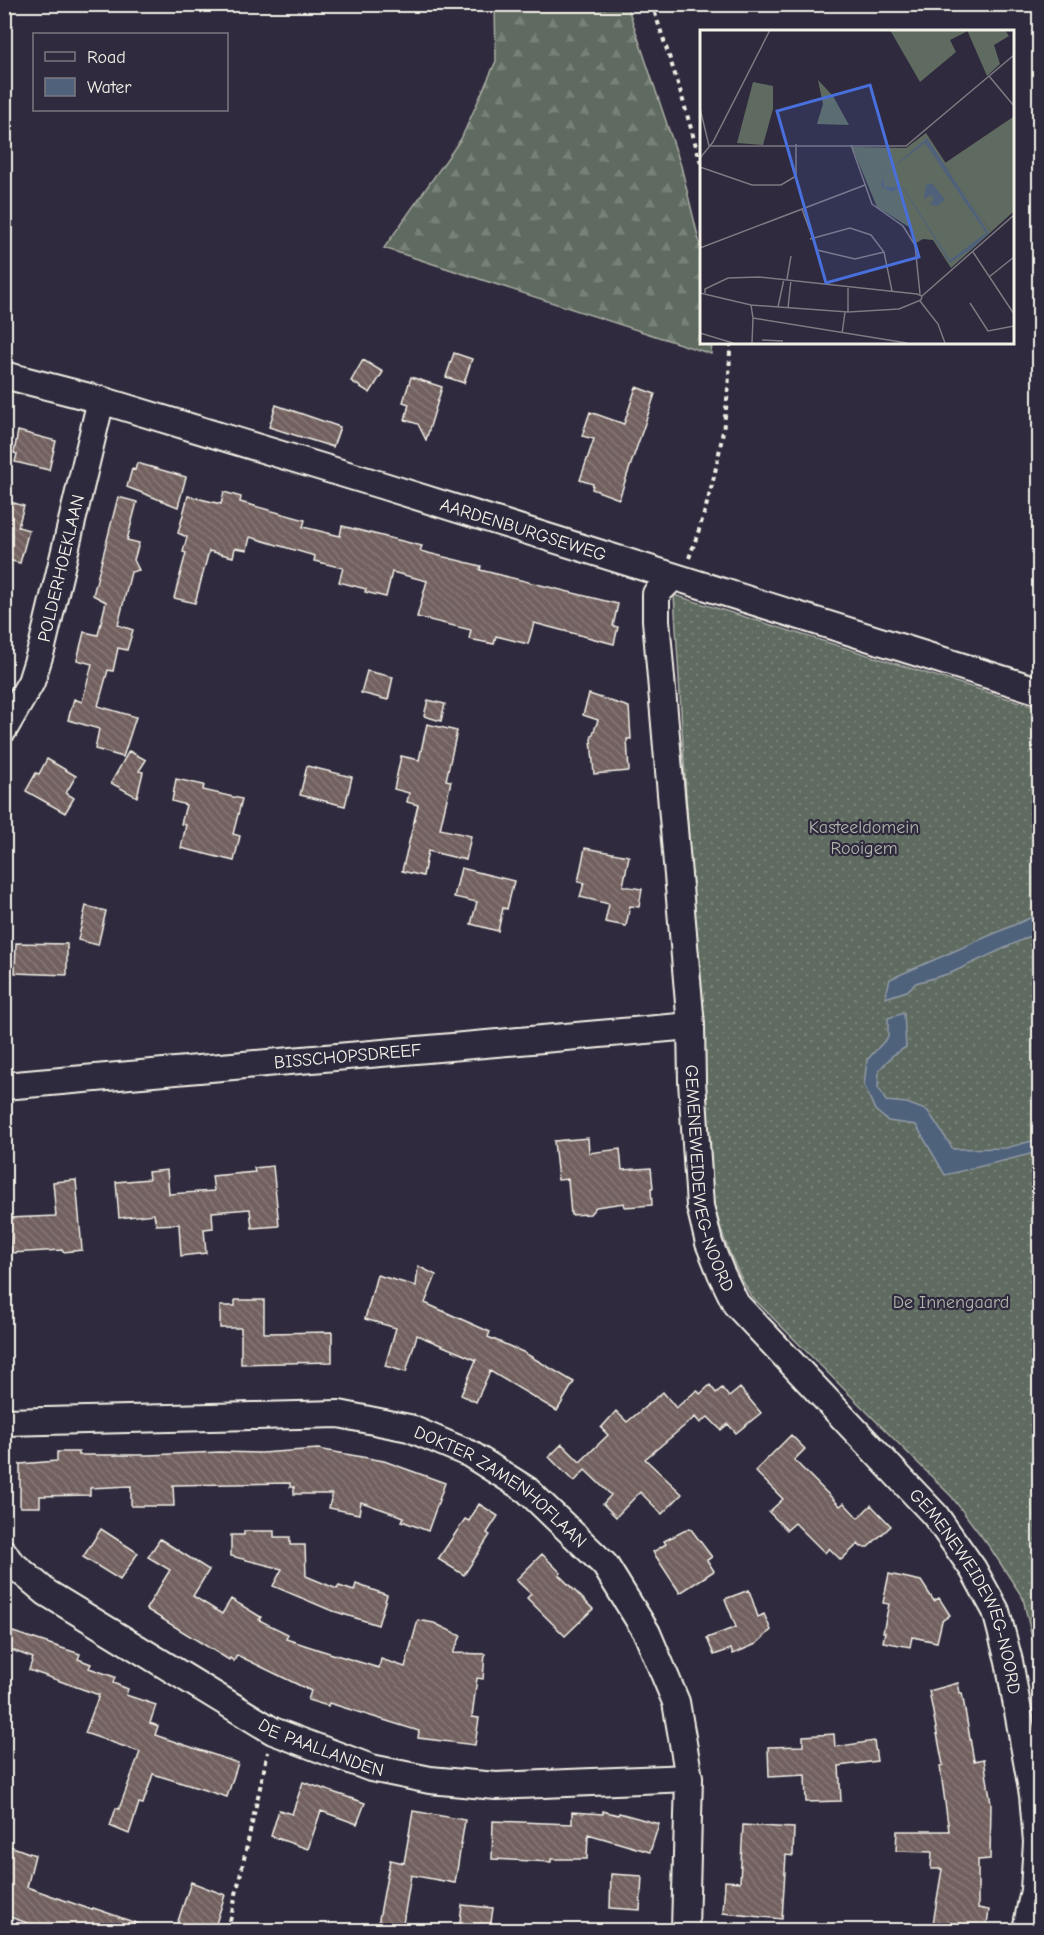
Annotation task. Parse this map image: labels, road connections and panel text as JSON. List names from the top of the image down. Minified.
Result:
{"streets":{"street":["AARDENBURGSEWEG","POLDERHOEKLAAN","BISSCHOPSDREEF","GEMENEWEIDEWEG-NOORD","DOKTER ZAMENHOFLAAN","DE PAALLANDEN"]},"crossings":[["AARDENBURGSEWEG","POLDERHOEKLAAN"],["AARDENBURGSEWEG","GEMENEWEIDEWEG-NOORD"],["BISSCHOPSDREEF","GEMENEWEIDEWEG-NOORD"],["DOKTER ZAMENHOFLAAN","DE PAALLANDEN"]],"parks":["Kasteeldomein Rooigem","De Innengaard"],"legend":["Road","Water"]}
